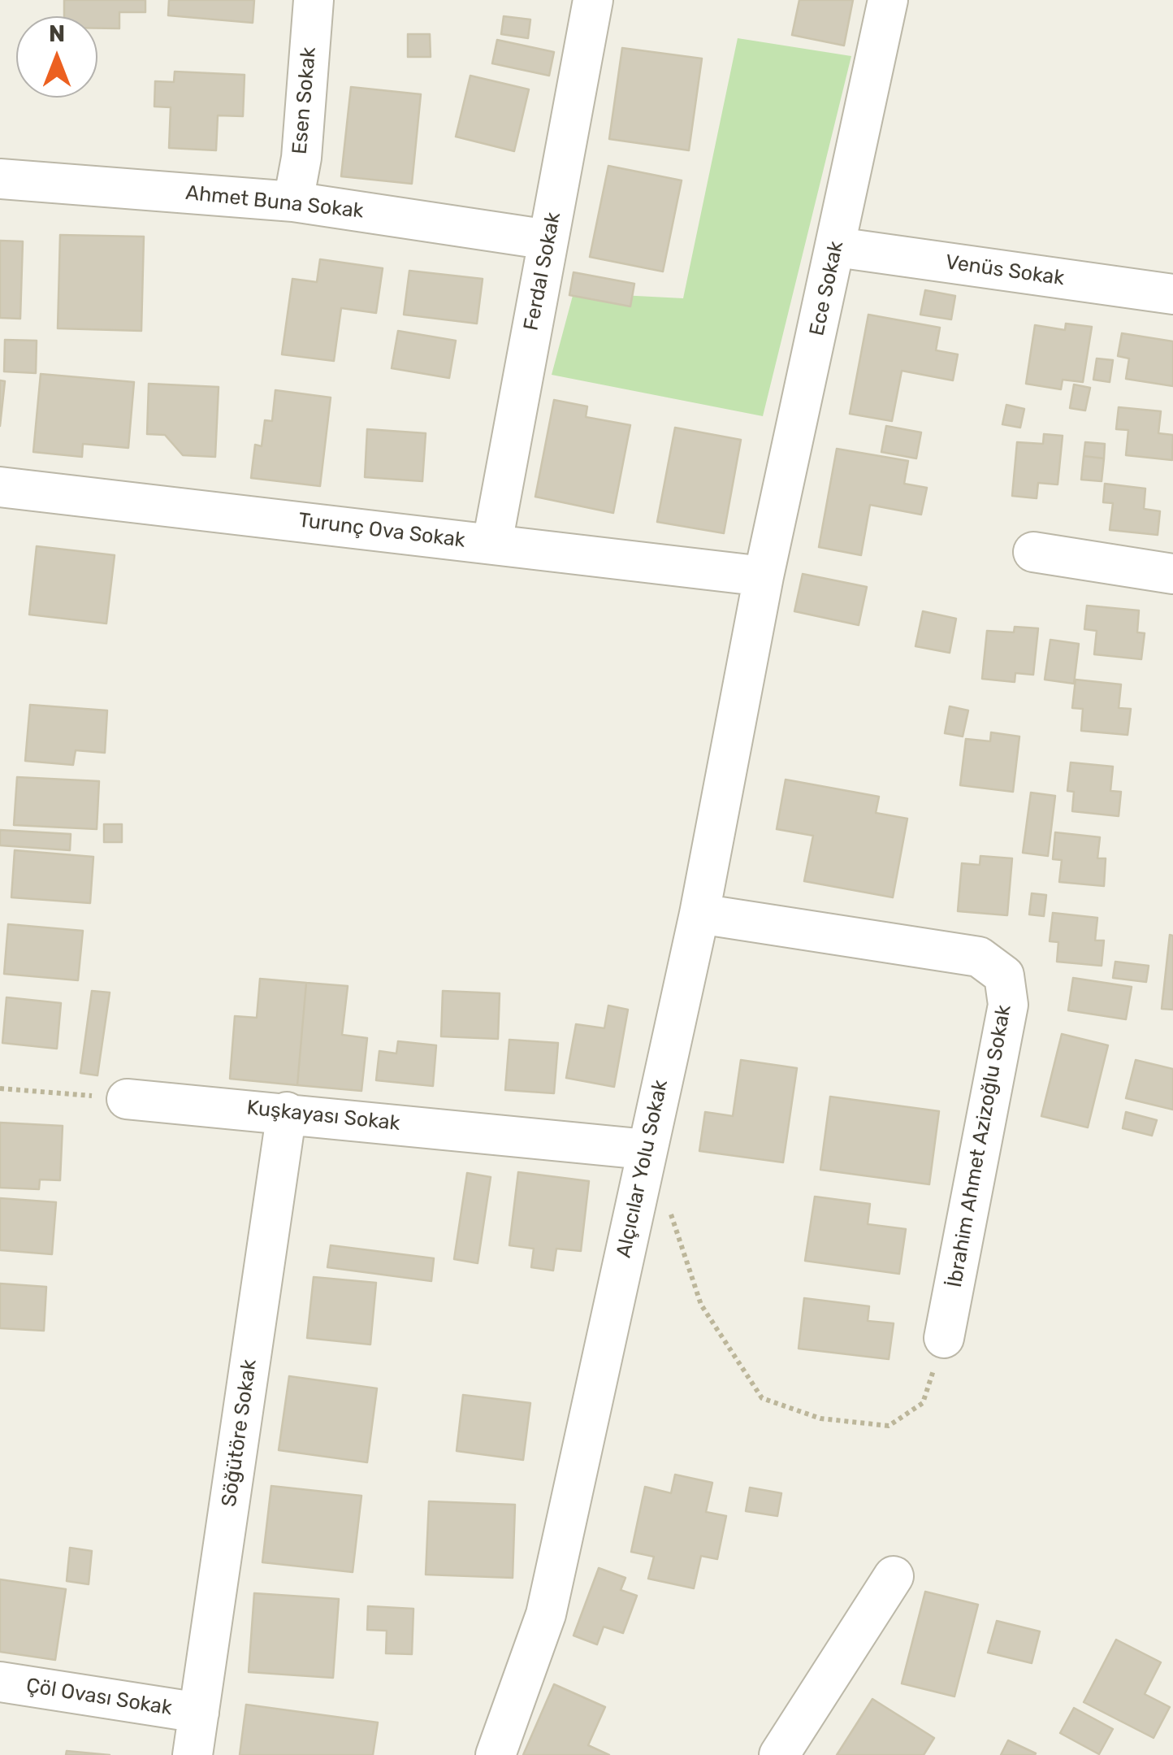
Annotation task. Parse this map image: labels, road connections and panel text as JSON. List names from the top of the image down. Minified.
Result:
{"streets":{"street":["Esen Sokak","Ahmet Buna Sokak","Venüs Sokak","Ferdal Sokak","Ece Sokak","Turunç Ova Sokak","Kuşkayası Sokak","İbrahim Ahmet Azizoğlu Sokak","Alçıcılar Yolu Sokak","Söğütöre Sokak","Çöl Ovası Sokak"]},"crossings":[["Esen Sokak","Ahmet Buna Sokak"],["Ahmet Buna Sokak","Ferdal Sokak"],["Venüs Sokak","Ece Sokak"],["Ferdal Sokak","Turunç Ova Sokak"],["Ece Sokak","Turunç Ova Sokak"],["Ece Sokak","Alçıcılar Yolu Sokak"],["Turunç Ova Sokak","Alçıcılar Yolu Sokak"],["Kuşkayası Sokak","Alçıcılar Yolu Sokak"],["Kuşkayası Sokak","Söğütöre Sokak"],["İbrahim Ahmet Azizoğlu Sokak","Alçıcılar Yolu Sokak"],["Söğütöre Sokak","Çöl Ovası Sokak"]],"north":"top"}
